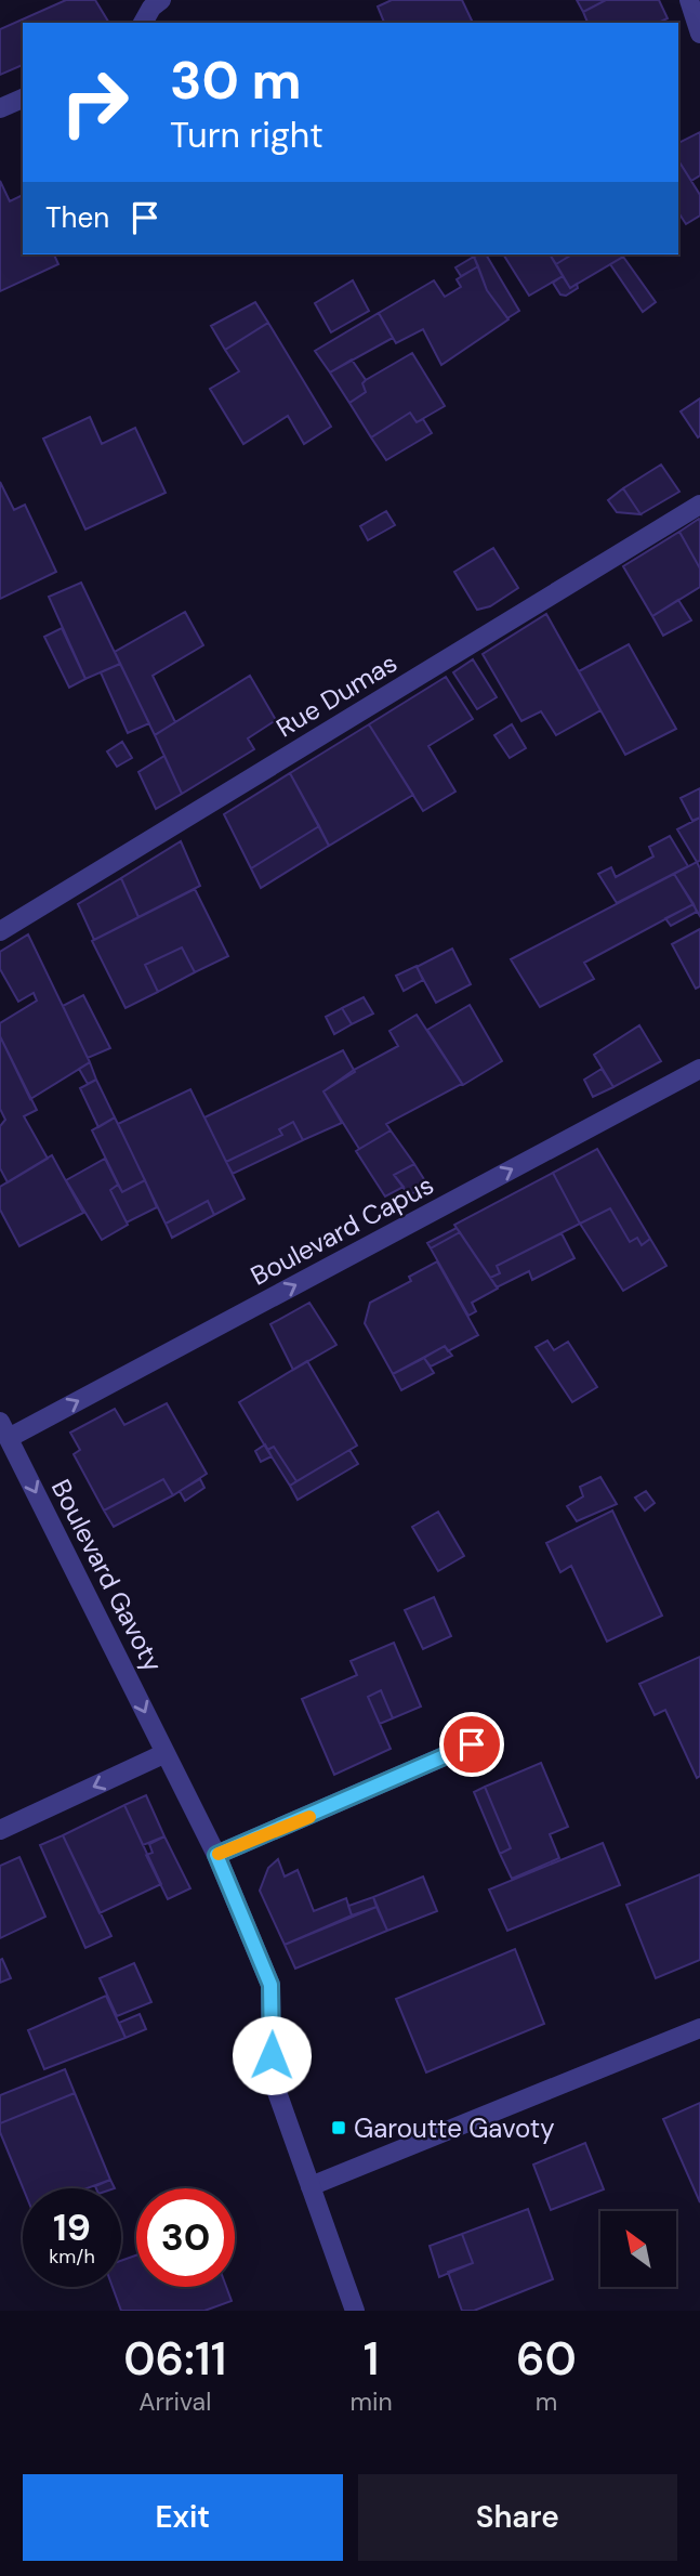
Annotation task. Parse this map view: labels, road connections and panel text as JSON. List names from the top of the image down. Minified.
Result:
{"streets":{"street":["Rue Dumas","Boulevard Capus","Boulevard Gavoty"]},"crossings":[["Boulevard Capus","Boulevard Gavoty"]],"one_way":["Boulevard Capus","Boulevard Gavoty"],"places":{"transit":["Garoutte Gavoty"]},"north":"top left","page":{"turn":["30 m","Turn right"],"then":"Then","speed":"19 km/h","limit":"30","eta":["06:11","Arrival","1","min","60","m"],"buttons":["Exit","Share"]}}
